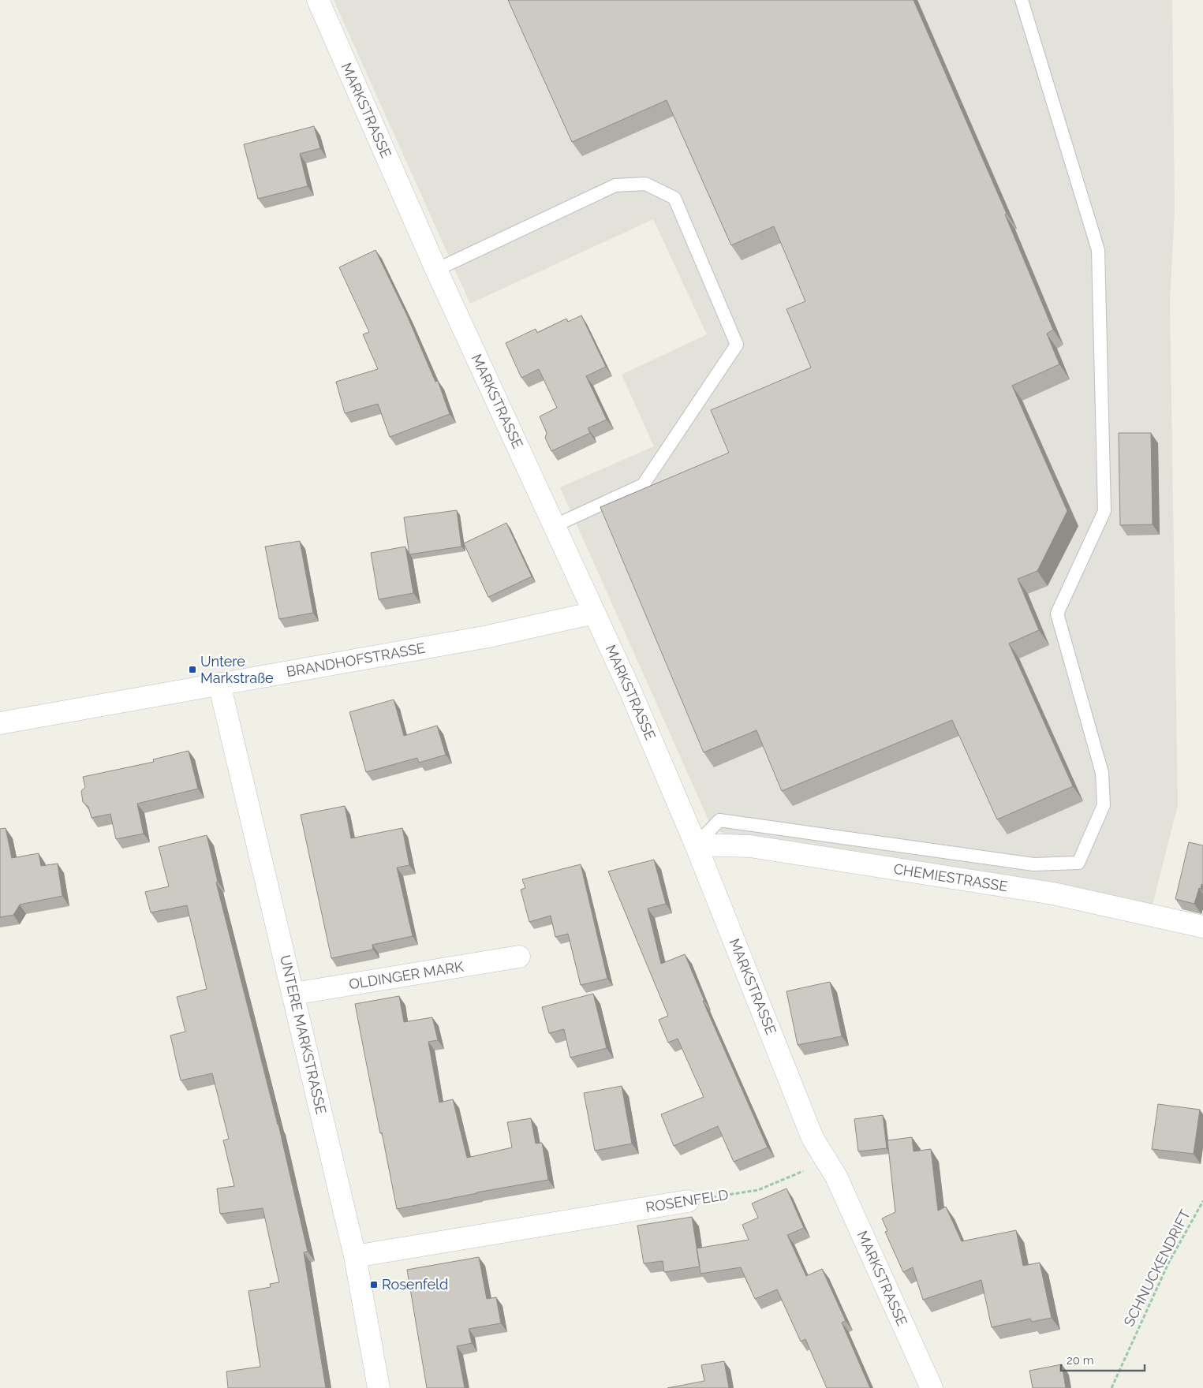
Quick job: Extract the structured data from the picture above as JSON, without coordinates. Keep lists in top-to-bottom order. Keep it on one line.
{"streets":{"street":["MARKSTRASSE","BRANDHOFSTRASSE","CHEMIESTRASSE","OLDINGER MARK","UNTERE MARKSTRASSE","ROSENFELD"],"path":["SCHNUCKENDRIFT"]},"crossings":[["MARKSTRASSE","BRANDHOFSTRASSE"],["MARKSTRASSE","CHEMIESTRASSE"],["MARKSTRASSE","ROSENFELD"],["BRANDHOFSTRASSE","UNTERE MARKSTRASSE"],["OLDINGER MARK","UNTERE MARKSTRASSE"],["UNTERE MARKSTRASSE","ROSENFELD"]],"places":{"transit":["Untere Markstraße","Rosenfeld"]},"scale_bar":"20 m"}
